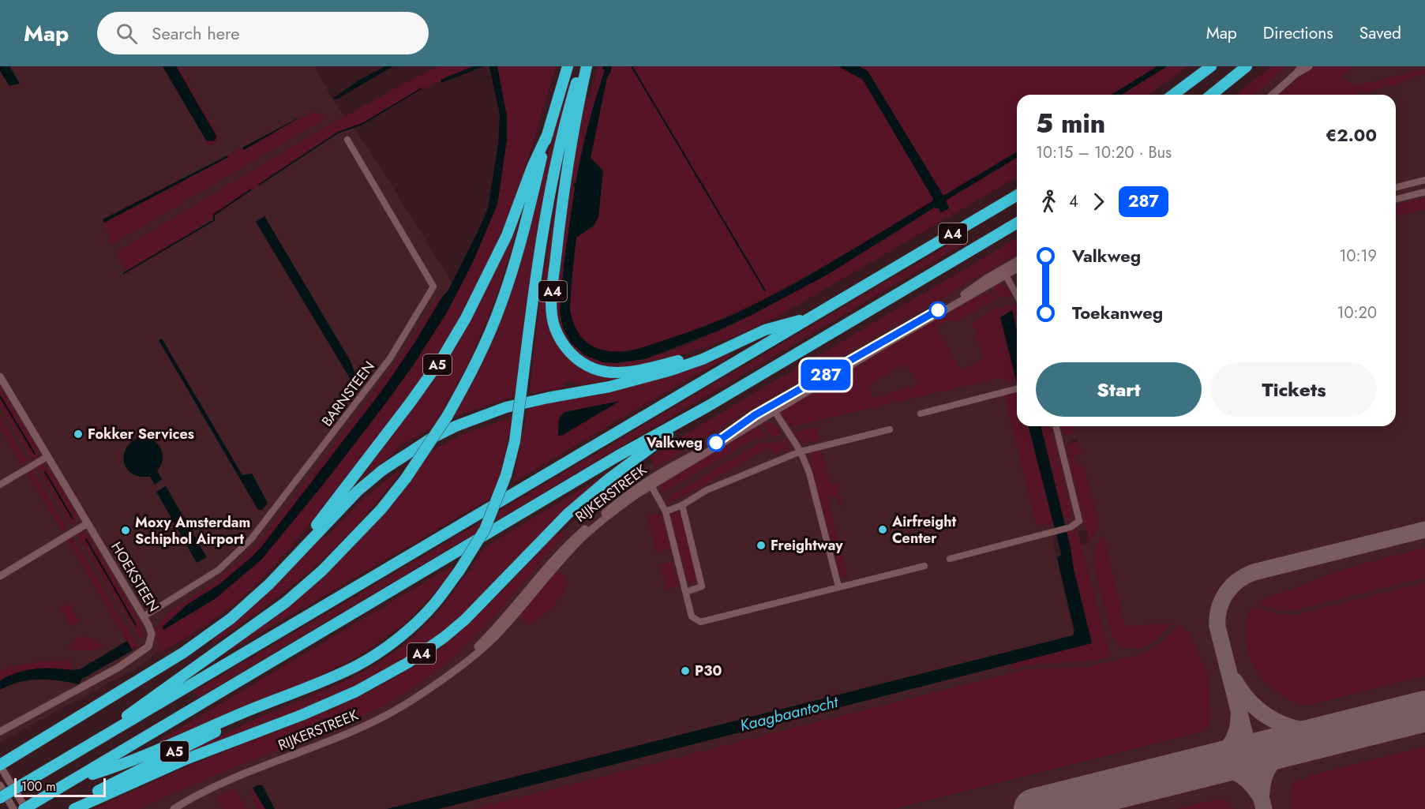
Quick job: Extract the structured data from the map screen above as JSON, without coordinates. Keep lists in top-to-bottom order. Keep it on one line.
{"streets":{"highway":["A4","A5"],"street":["BARNSTEEN","RIJKERSTREEK","HOEKSTEEN"]},"crossings":[["A4","A5"],["BARNSTEEN","HOEKSTEEN"]],"water":["Kaagbaantocht"],"places":["Fokker Services","Valkweg","Airfreight Center","Moxy Amsterdam Schiphol Airport","Freightway","P30"],"lines":["bus line 287"],"scale_bar":"100 m","page":{"header":"Map","search":"Search here","nav":["Map","Directions","Saved"],"on_map":"287","heading":["5 min","10:15 – 10:20 · Bus","€2.00"],"legs":["4","287"],"list":[{"name":"Valkweg","value":"10:19"},{"name":"Toekanweg","value":"10:20"}],"buttons":["Start","Tickets"],"scale":"100 m"}}
